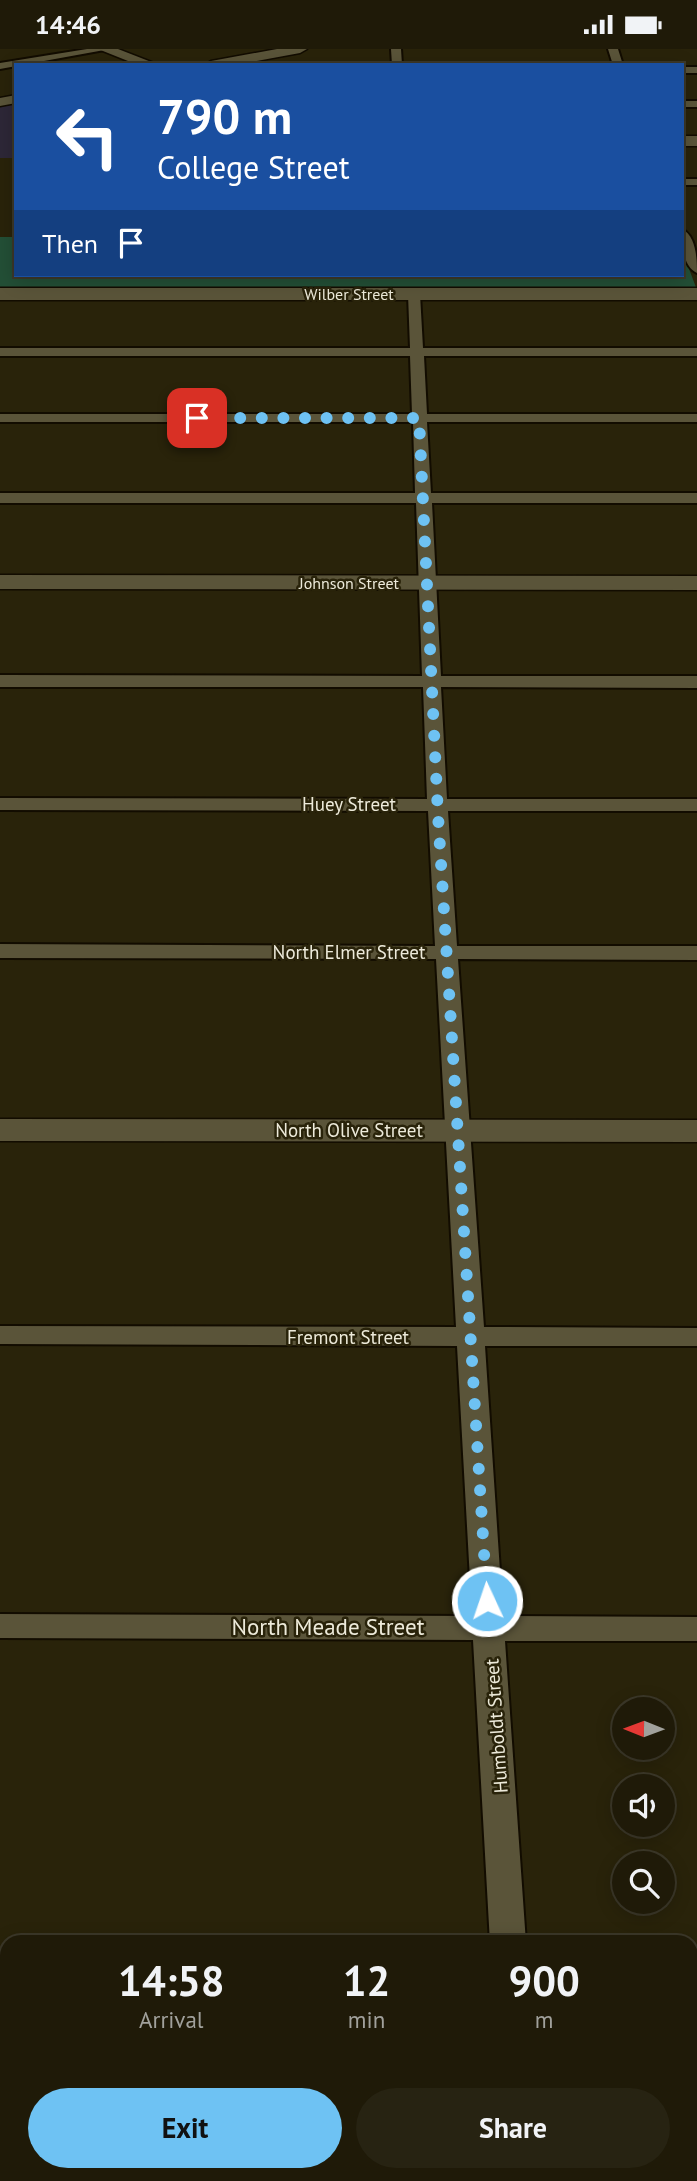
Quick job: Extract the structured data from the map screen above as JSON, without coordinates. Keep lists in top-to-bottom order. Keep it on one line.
{"streets":{"street":["Wilber Street","Johnson Street","Huey Street","North Elmer Street","North Olive Street","Fremont Street","North Meade Street","Humboldt Street"]},"crossings":[["Wilber Street","Humboldt Street"],["Johnson Street","Humboldt Street"],["Huey Street","Humboldt Street"],["North Elmer Street","Humboldt Street"],["North Olive Street","Humboldt Street"],["Fremont Street","Humboldt Street"],["North Meade Street","Humboldt Street"]],"north":"left","page":{"status":"14:46","turn":["790 m","College Street"],"then":"Then","eta":["14:58","Arrival","12","min","900","m"],"buttons":["Exit","Share"]}}
